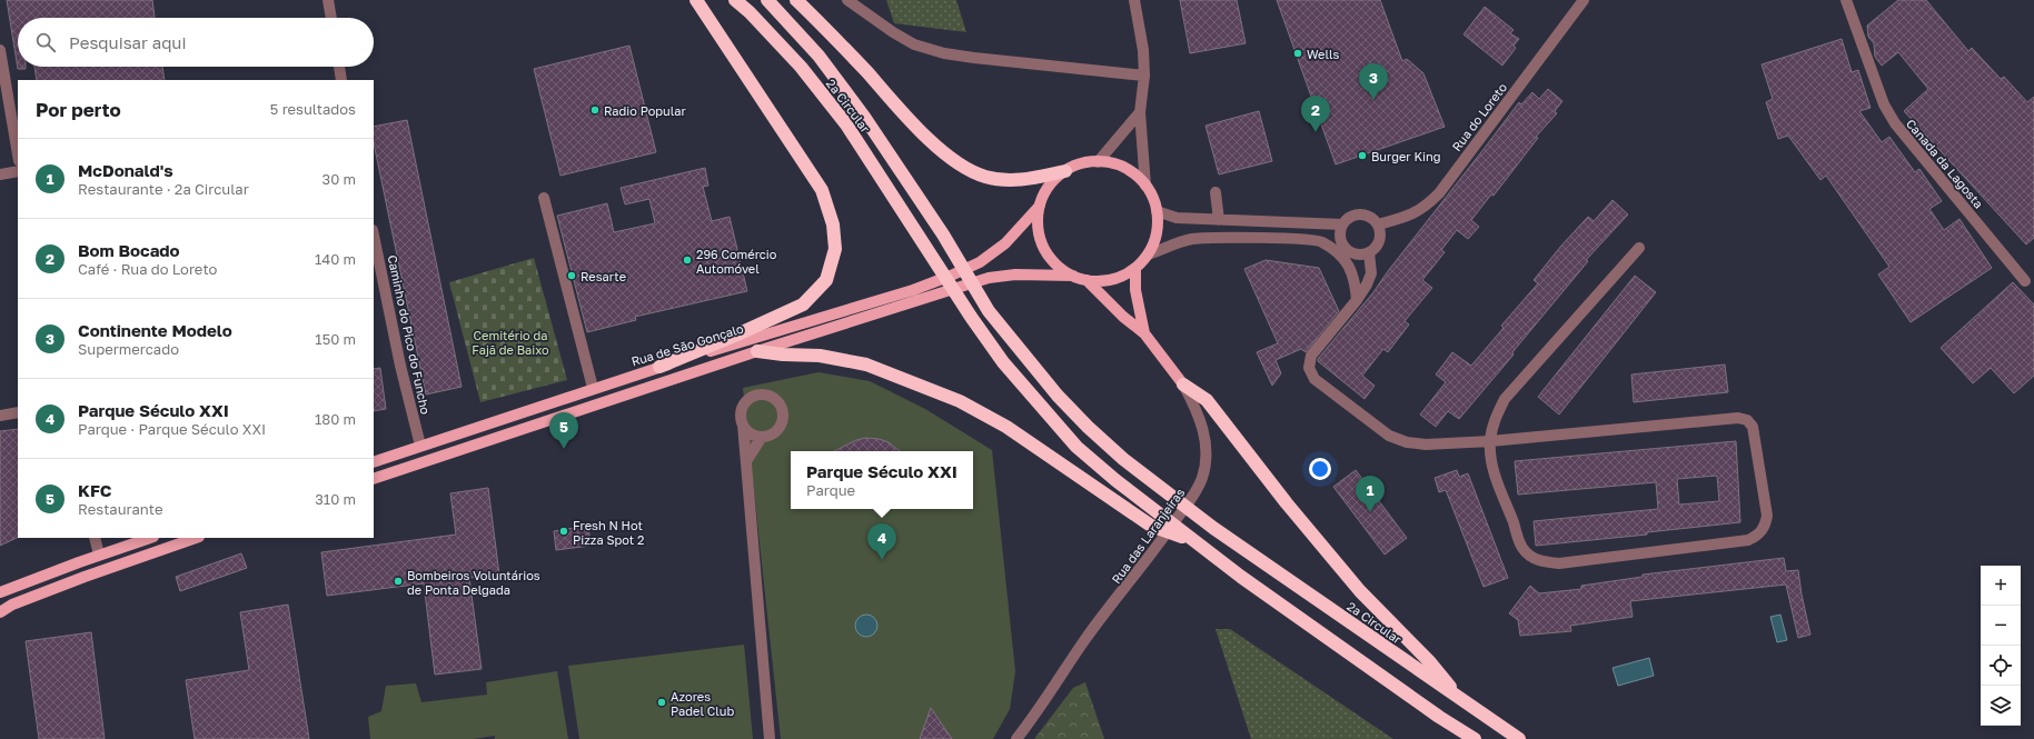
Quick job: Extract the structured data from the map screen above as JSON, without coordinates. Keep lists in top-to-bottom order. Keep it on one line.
{"streets":{"highway":["2ª Circular"],"main road":["Rua de São Gonçalo","Rua das Laranjeiras"],"street":["Rua do Loreto","Canada da Lagosta","Caminho do Pico do Funcho"]},"crossings":[["Caminho do Pico do Funcho","Rua de São Gonçalo"],["Rua de São Gonçalo","Rua das Laranjeiras"]],"parks":["Cemitério da Fajã de Baixo"],"places":["Wells","Radio Popular","Burger King","296 Comércio Automóvel","Resarte","Fresh N Hot Pizza Spot 2","Bombeiros Voluntários de Ponta Delgada","Azores Padel Club"],"page":{"search":"Pesquisar aqui","pins":["3","2","5","1","4"],"heading":["Por perto","5 resultados"],"list":[{"mark":"1","name":"McDonald's","note":"Restaurante · 2ª Circular","value":"30 m"},{"mark":"2","name":"Bom Bocado","note":"Café · Rua do Loreto","value":"140 m"},{"mark":"3","name":"Continente Modelo","note":"Supermercado","value":"150 m"},{"mark":"4","name":"Parque Século XXI","note":"Parque · Parque Século XXI","value":"180 m"},{"mark":"5","name":"KFC","note":"Restaurante","value":"310 m"}],"popup":["Parque Século XXI","Parque"],"map_buttons":["+","−"]}}
